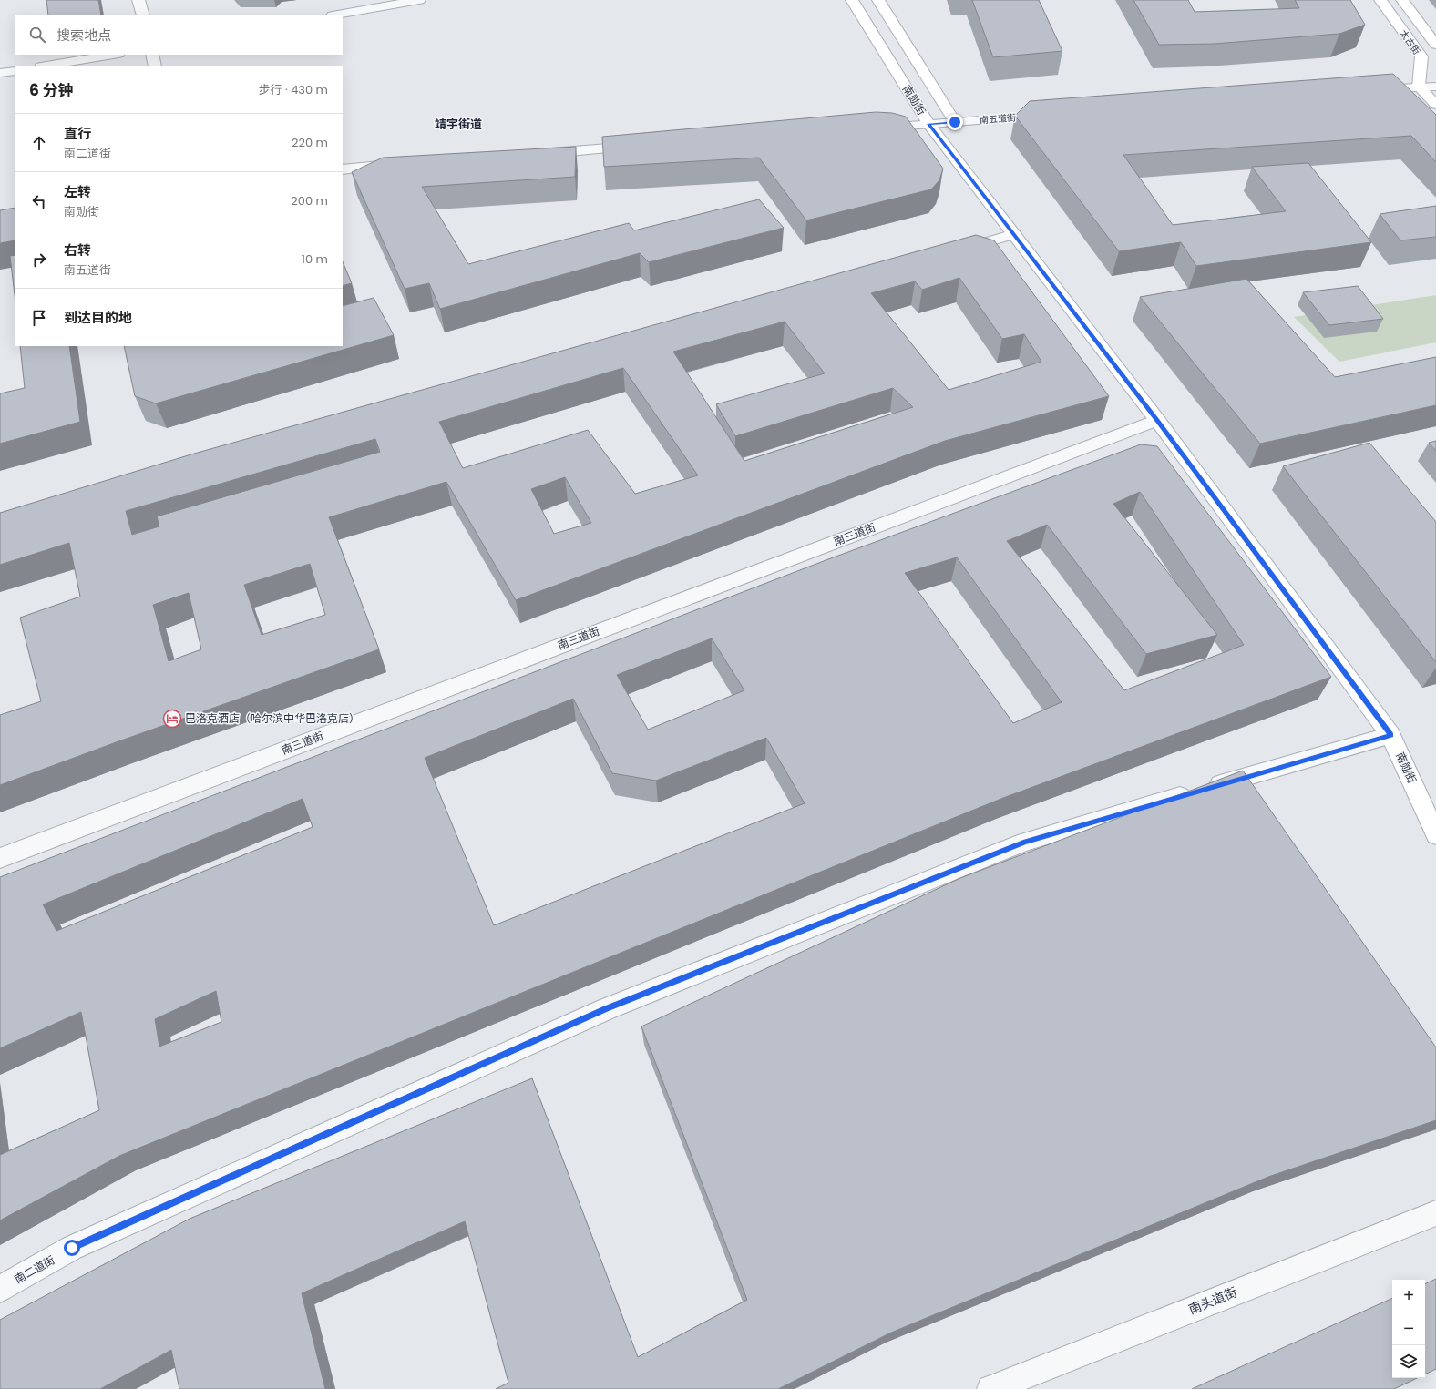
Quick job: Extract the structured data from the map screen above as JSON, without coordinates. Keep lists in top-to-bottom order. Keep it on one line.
{"streets":{"main road":["太古街","南勋街"],"street":["南五道街","南三道街","南二道街","南头道街"]},"crossings":[["南勋街","南五道街"],["南勋街","南三道街"],["南勋街","南二道街"]],"districts":["靖宇街道"],"places":{"hotel":["巴洛克酒店（哈尔滨中华巴洛克店）"]},"page":{"search":"搜索地点","heading":["6 分钟","步行 · 430 m"],"list":[["直行","南二道街","220 m"],["左转","南勋街","200 m"],["右转","南五道街","10 m"],"到达目的地"],"map_buttons":["+","−"]}}
